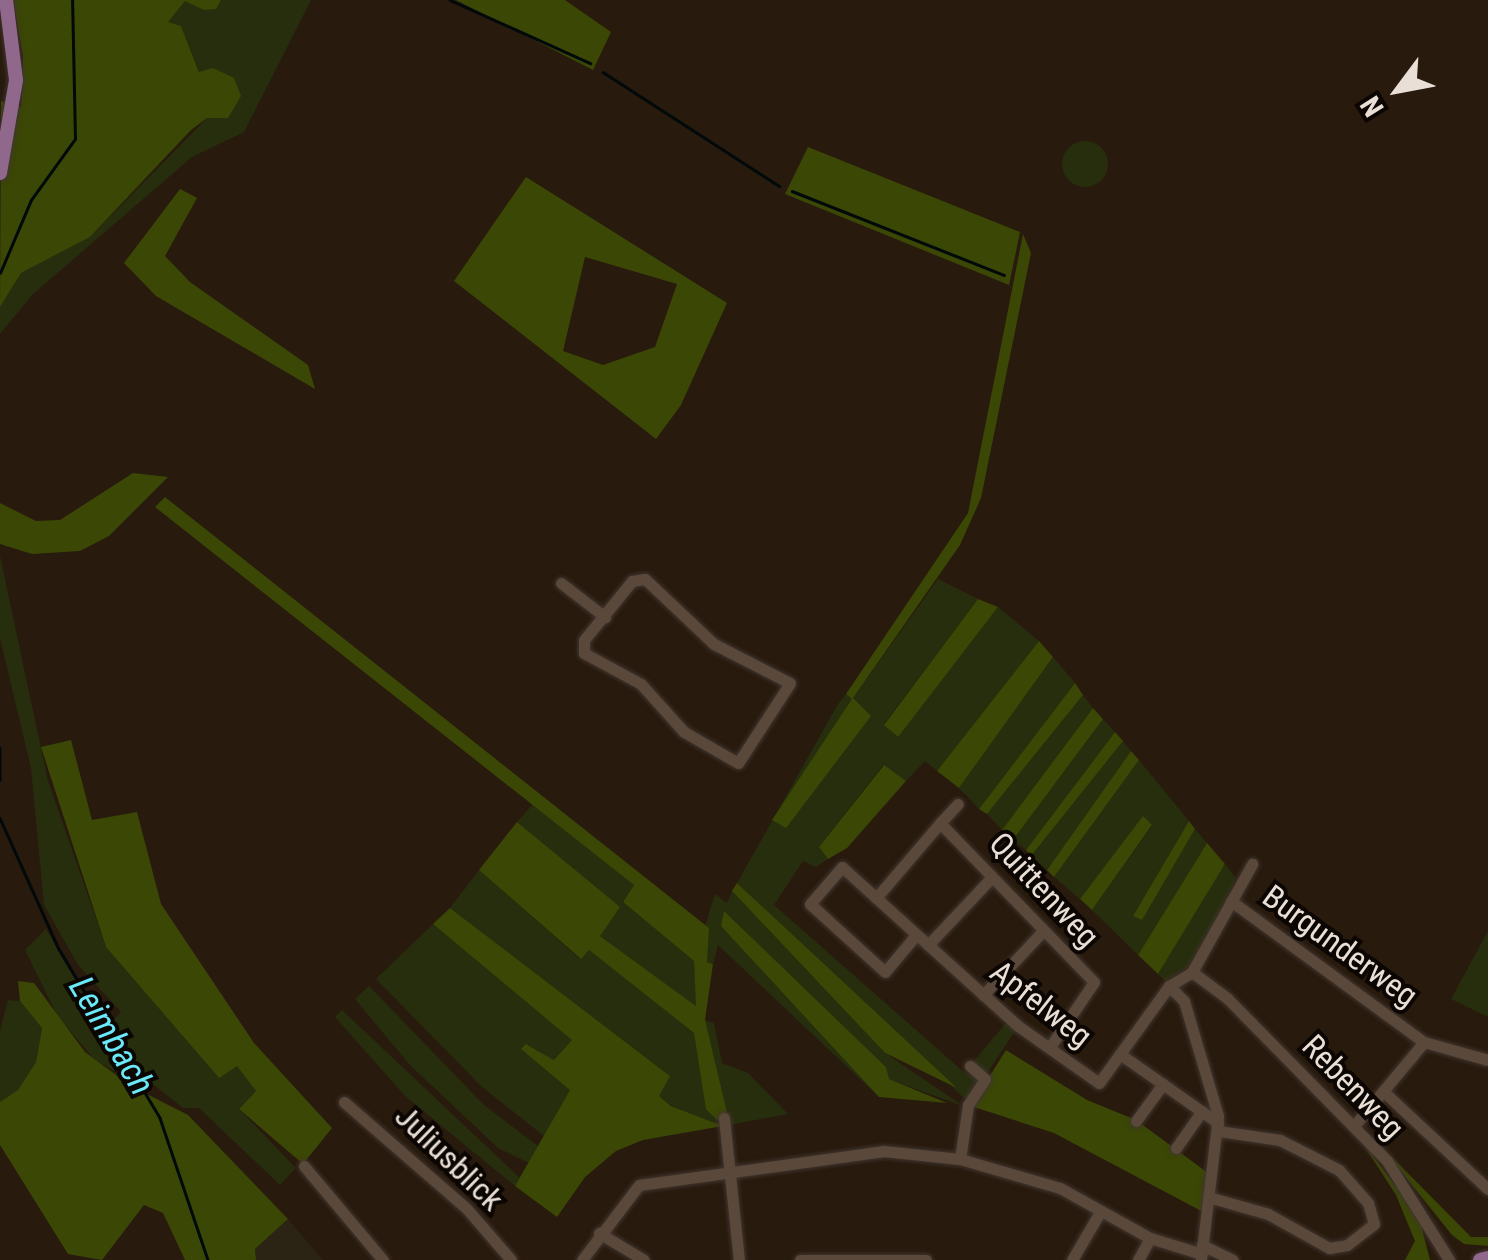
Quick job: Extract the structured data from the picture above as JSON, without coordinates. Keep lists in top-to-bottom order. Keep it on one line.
{"streets":{"street":["Quittenweg","Burgunderweg","Apfelweg","Rebenweg","Juliusblick"]},"crossings":[["Quittenweg","Apfelweg"],["Burgunderweg","Rebenweg"],["Apfelweg","Rebenweg"]],"water":["Leimbach"],"north":"bottom left"}
